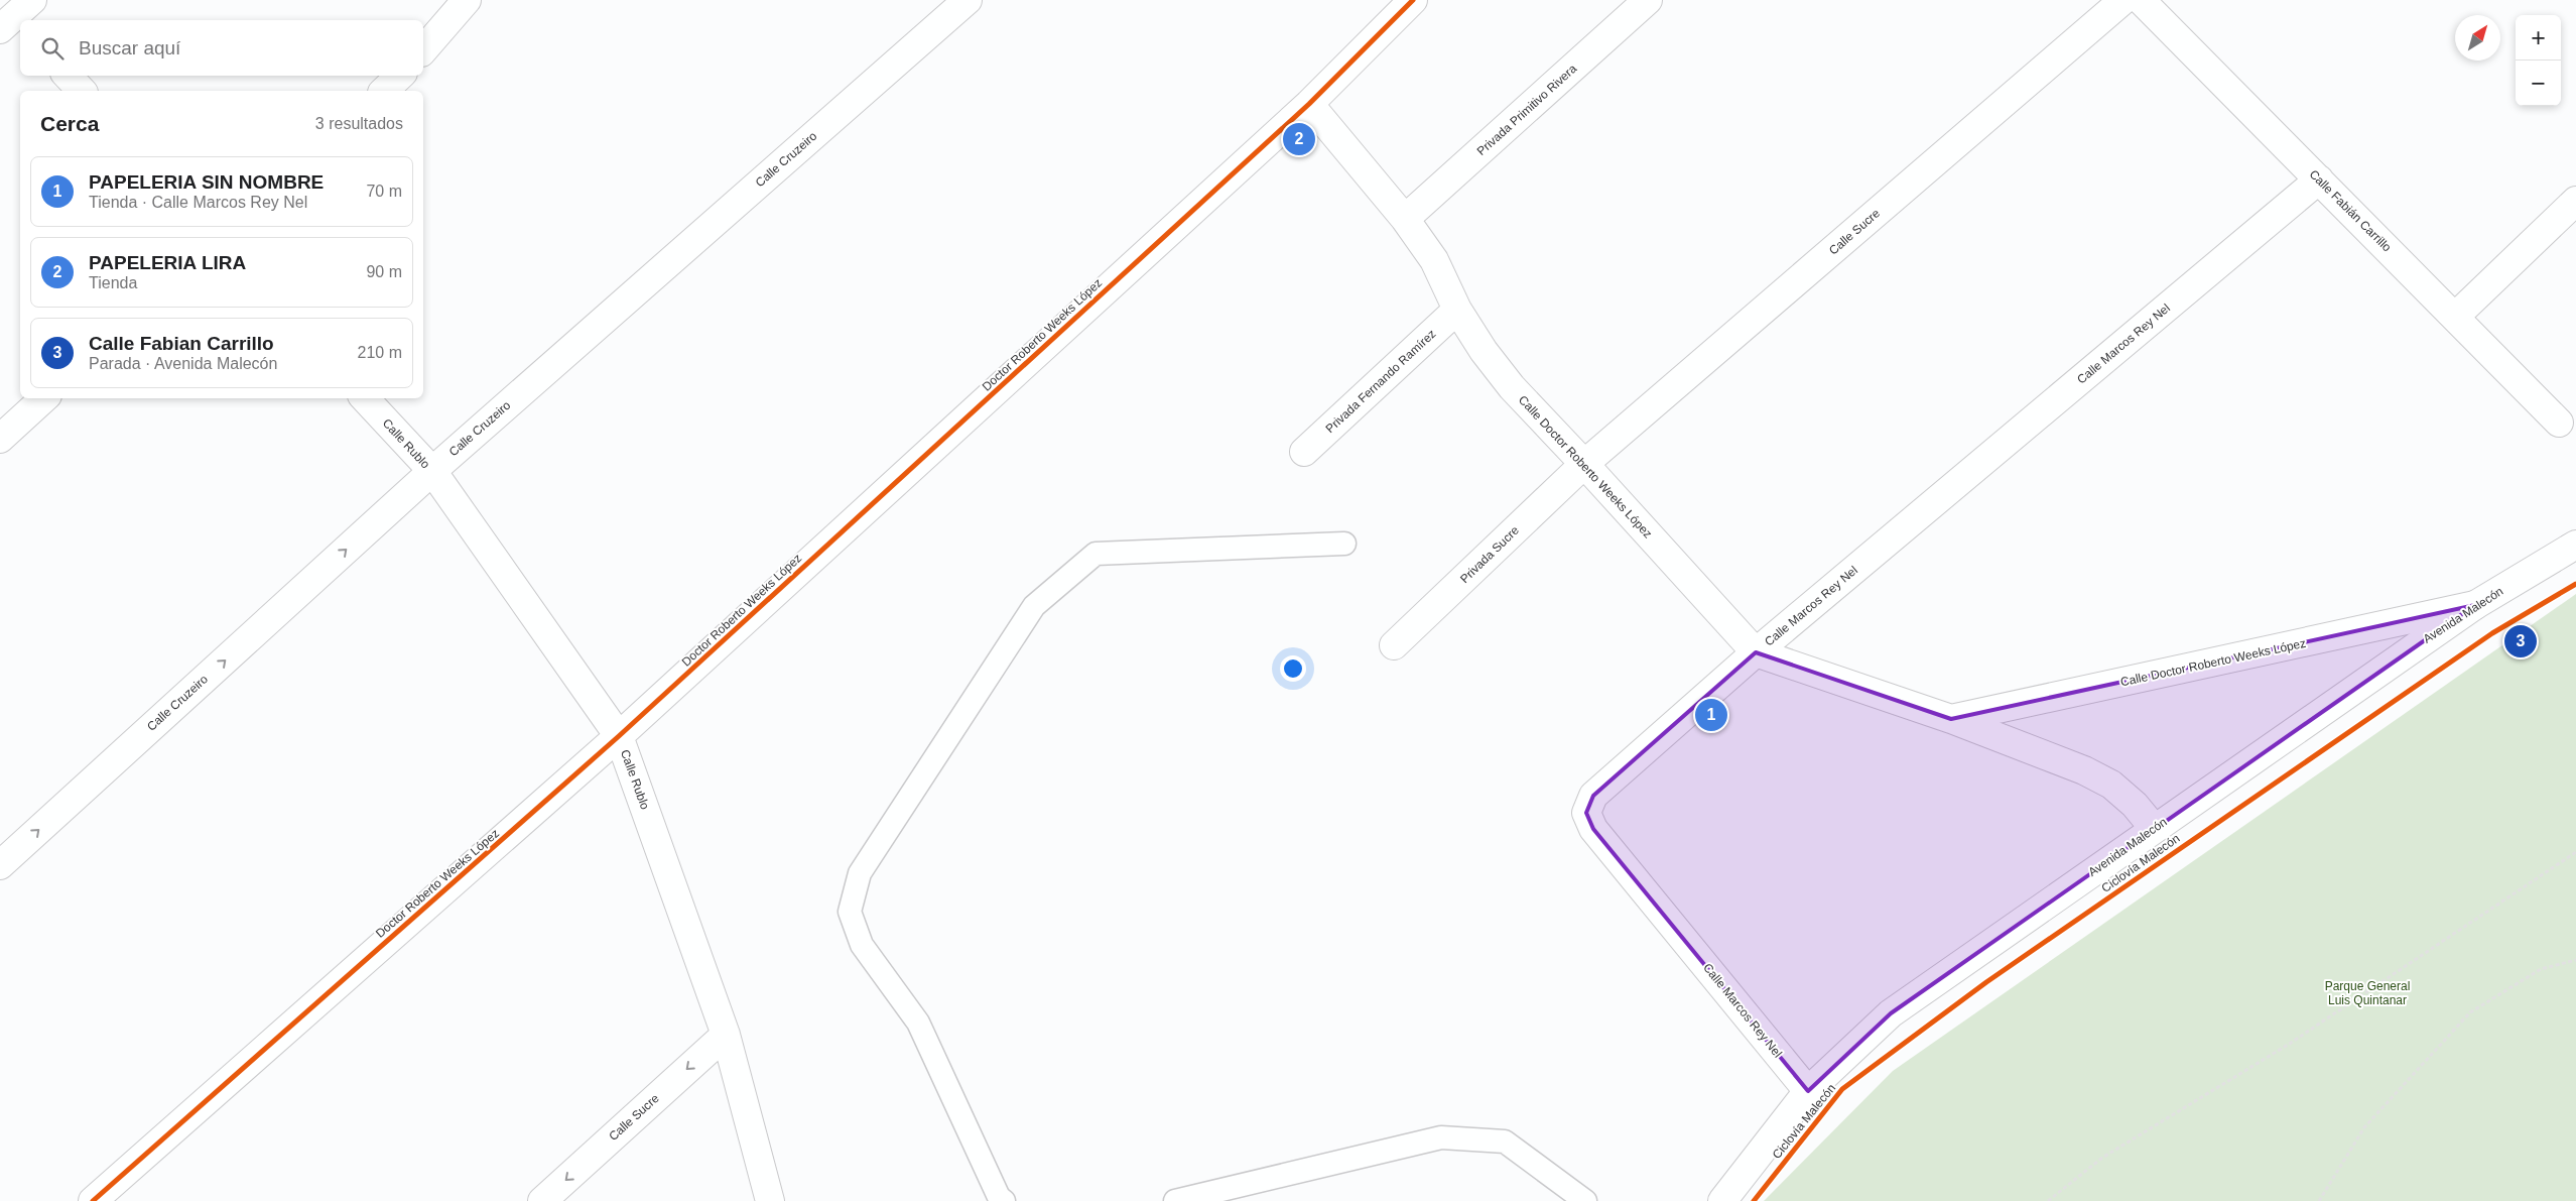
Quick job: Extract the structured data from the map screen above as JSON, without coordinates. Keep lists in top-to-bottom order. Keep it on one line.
{"streets":{"street":["Privada Primitivo Rivera","Calle Cruzeiro","Calle Fabián Carrillo","Calle Sucre","Doctor Roberto Weeks López","Calle Marcos Rey Nel","Privada Fernando Ramírez","Calle Rublo","Calle Doctor Roberto Weeks López","Privada Sucre","Avenida Malecón"],"cycle path":["Ciclovía Malecón"]},"crossings":[["Privada Primitivo Rivera","Calle Doctor Roberto Weeks López"],["Calle Cruzeiro","Calle Rublo"],["Calle Fabián Carrillo","Calle Marcos Rey Nel"],["Calle Sucre","Calle Rublo"],["Calle Sucre","Calle Doctor Roberto Weeks López"],["Calle Sucre","Privada Sucre"],["Doctor Roberto Weeks López","Calle Rublo"],["Doctor Roberto Weeks López","Calle Doctor Roberto Weeks López"],["Calle Marcos Rey Nel","Calle Doctor Roberto Weeks López"],["Calle Marcos Rey Nel","Avenida Malecón"],["Privada Fernando Ramírez","Calle Doctor Roberto Weeks López"],["Calle Doctor Roberto Weeks López","Privada Sucre"],["Calle Doctor Roberto Weeks López","Avenida Malecón"]],"one_way":["Calle Cruzeiro"],"parks":["Parque General Luis Quintanar"],"north":"top right","page":{"map_buttons":["+","−"],"search":"Buscar aquí","heading":["Cerca","3 resultados"],"pins":["2","3","1"],"list":[{"mark":"1","name":"PAPELERIA SIN NOMBRE","note":"Tienda · Calle Marcos Rey Nel","value":"70 m"},{"mark":"2","name":"PAPELERIA LIRA","note":"Tienda","value":"90 m"},{"mark":"3","name":"Calle Fabian Carrillo","note":"Parada · Avenida Malecón","value":"210 m"}]}}
